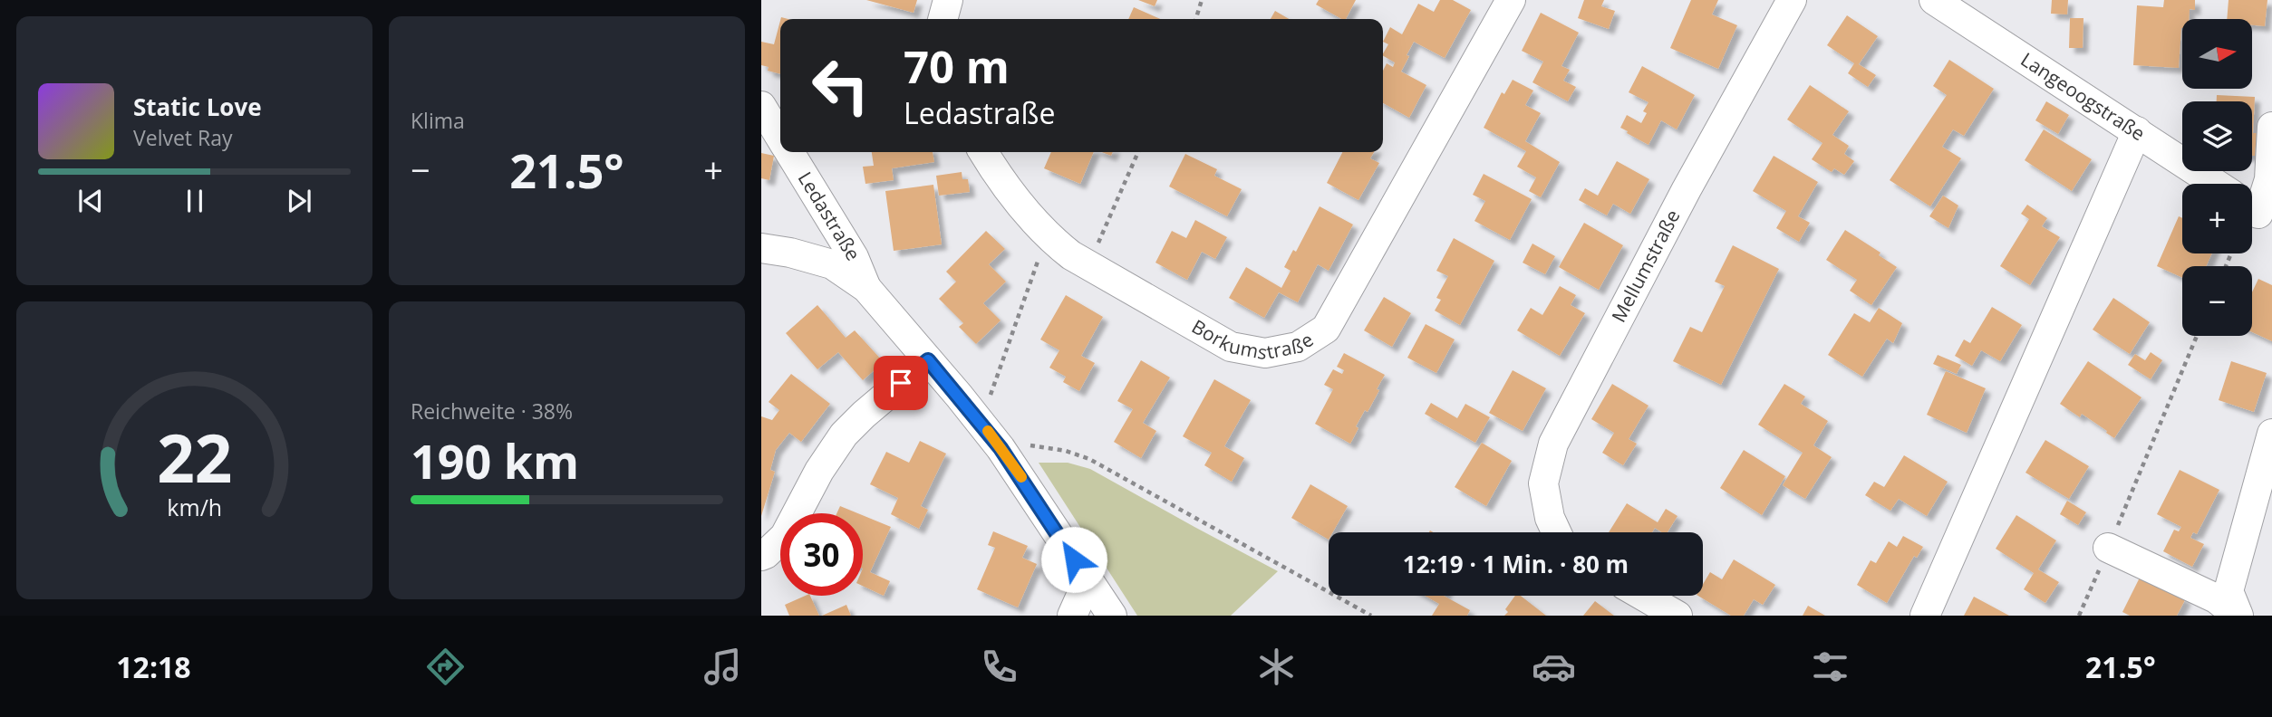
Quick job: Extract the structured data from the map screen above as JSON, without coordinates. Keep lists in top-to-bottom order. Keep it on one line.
{"streets":{"street":["Langeoogstraße","Ledastraße","Mellumstraße","Borkumstraße"]},"north":"right","page":{"tile":["Klima",["Reichweite · 38%","190 km"]],"map_buttons":["+","−"],"turn":["70 m","Ledastraße"],"song":["Static Love","Velvet Ray"],"heat":["−","21.5°","+"],"limit":"30","trip":"12:19 · 1 Min. · 80 m","tabs":["12:18","21.5°"],"gauge":["22","km/h"]}}
